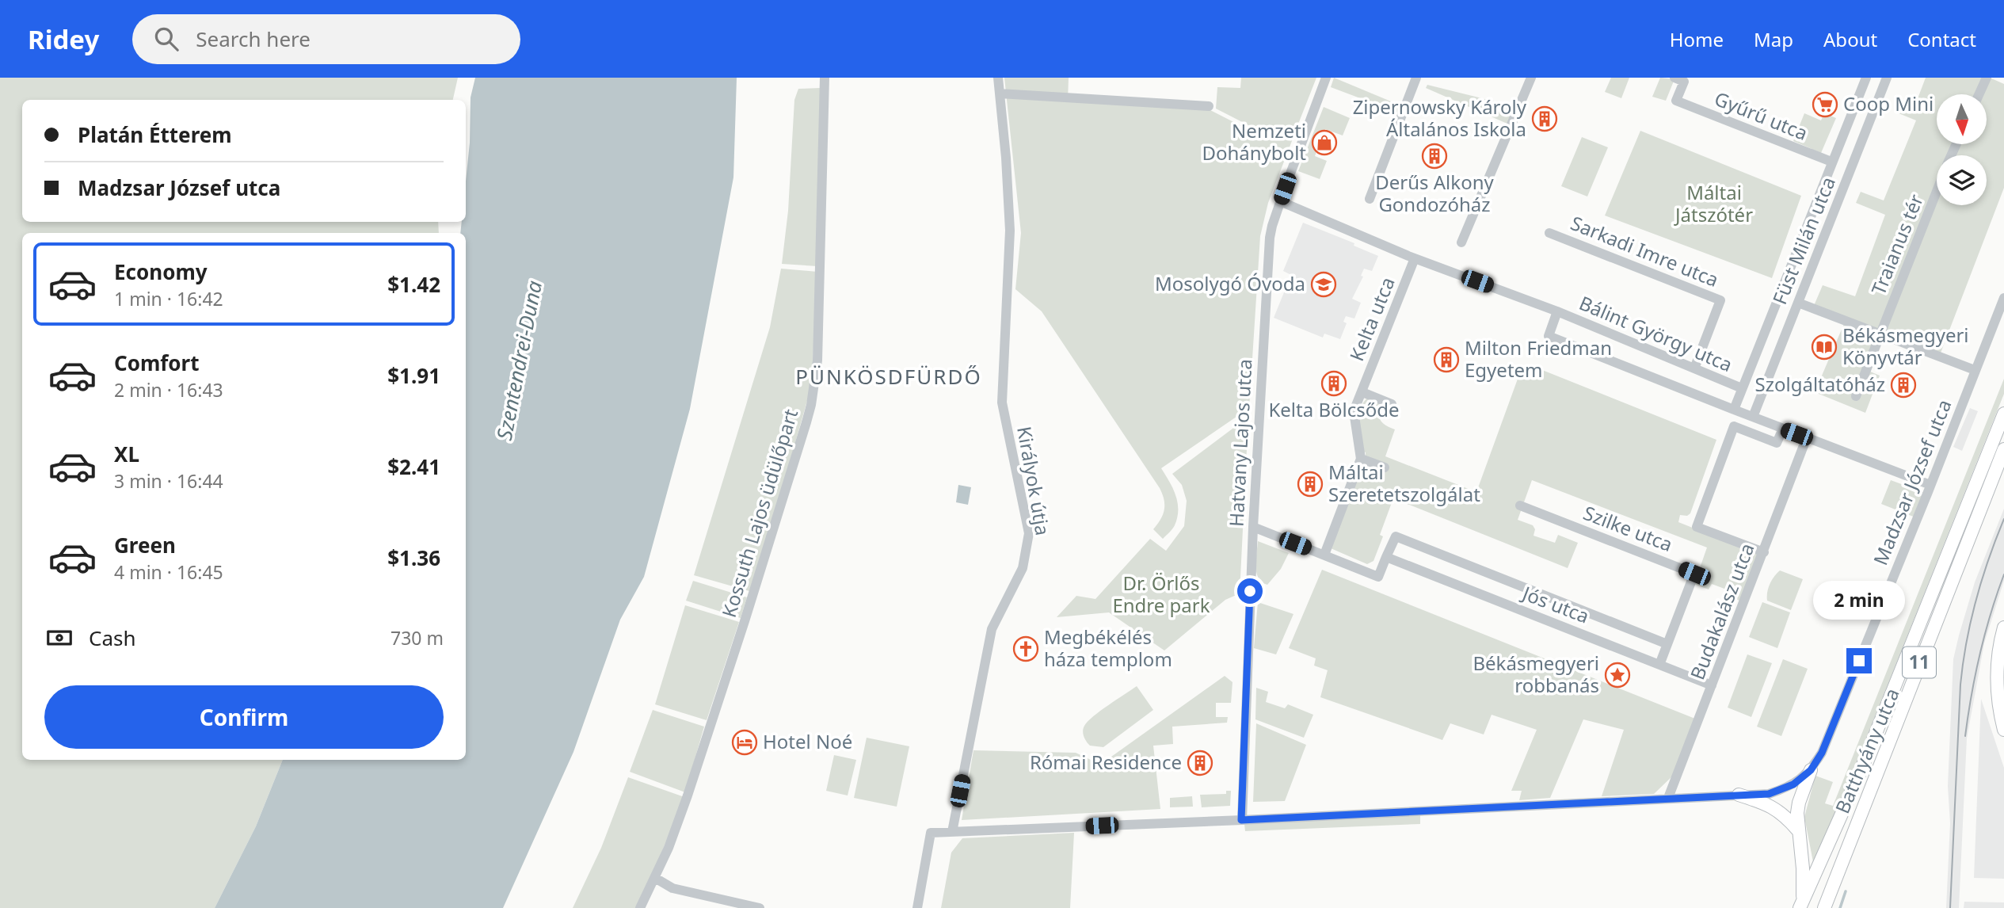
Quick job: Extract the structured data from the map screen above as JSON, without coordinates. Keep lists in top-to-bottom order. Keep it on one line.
{"streets":{"main road":["11","Batthyány utca"],"street":["Gyűrű utca","Füst Milán utca","Traianus tér","Sarkadi Imre utca","Kelta utca","Bálint György utca","Hatvany Lajos utca","Királyok útja","Madzsar József utca","Kossuth Lajos üdülőpart","Szilke utca","Jós utca","Budakalász utca"]},"crossings":[["Gyűrű utca","Füst Milán utca"],["Füst Milán utca","Bálint György utca"],["Sarkadi Imre utca","Bálint György utca"],["Kelta utca","Bálint György utca"],["Kelta utca","Jós utca"],["Bálint György utca","Hatvany Lajos utca"],["Bálint György utca","Madzsar József utca"],["Bálint György utca","Budakalász utca"],["Hatvany Lajos utca","Jós utca"],["Szilke utca","Jós utca"],["Jós utca","Budakalász utca"]],"districts":["PÜNKÖSDFÜRDŐ"],"water":["Szentendrei-Duna"],"parks":["Máltai Játszótér","Dr. Örlős Endre park"],"places":{"supermarket":["Coop Mini"],"building":["Zipernowsky Károly Általános Iskola","Derűs Alkony Gondozóház","Milton Friedman Egyetem","Kelta Bölcsőde","Szolgáltatóház","Máltai Szeretetszolgálat","Római Residence"],"shop":["Nemzeti Dohánybolt"],"school or university":["Mosolygó Óvoda"],"library":["Békásmegyeri Könyvtár"],"church":["Megbékélés háza templom"],"place":["Békásmegyeri robbanás"],"hotel":["Hotel Noé"]},"north":"bottom","page":{"header":"Ridey","search":"Search here","nav":["Home","Map","About","Contact"],"banner":["Platán Étterem","Madzsar József utca"],"list":[{"name":"Economy","note":"1 min · 16:42","value":"$1.42"},{"name":"Comfort","note":"2 min · 16:43","value":"$1.91"},{"name":"XL","note":"3 min · 16:44","value":"$2.41"},{"name":"Green","note":"4 min · 16:45","value":"$1.36"}],"bubble":"2 min","pay":["Cash","730 m"],"buttons":"Confirm"}}
